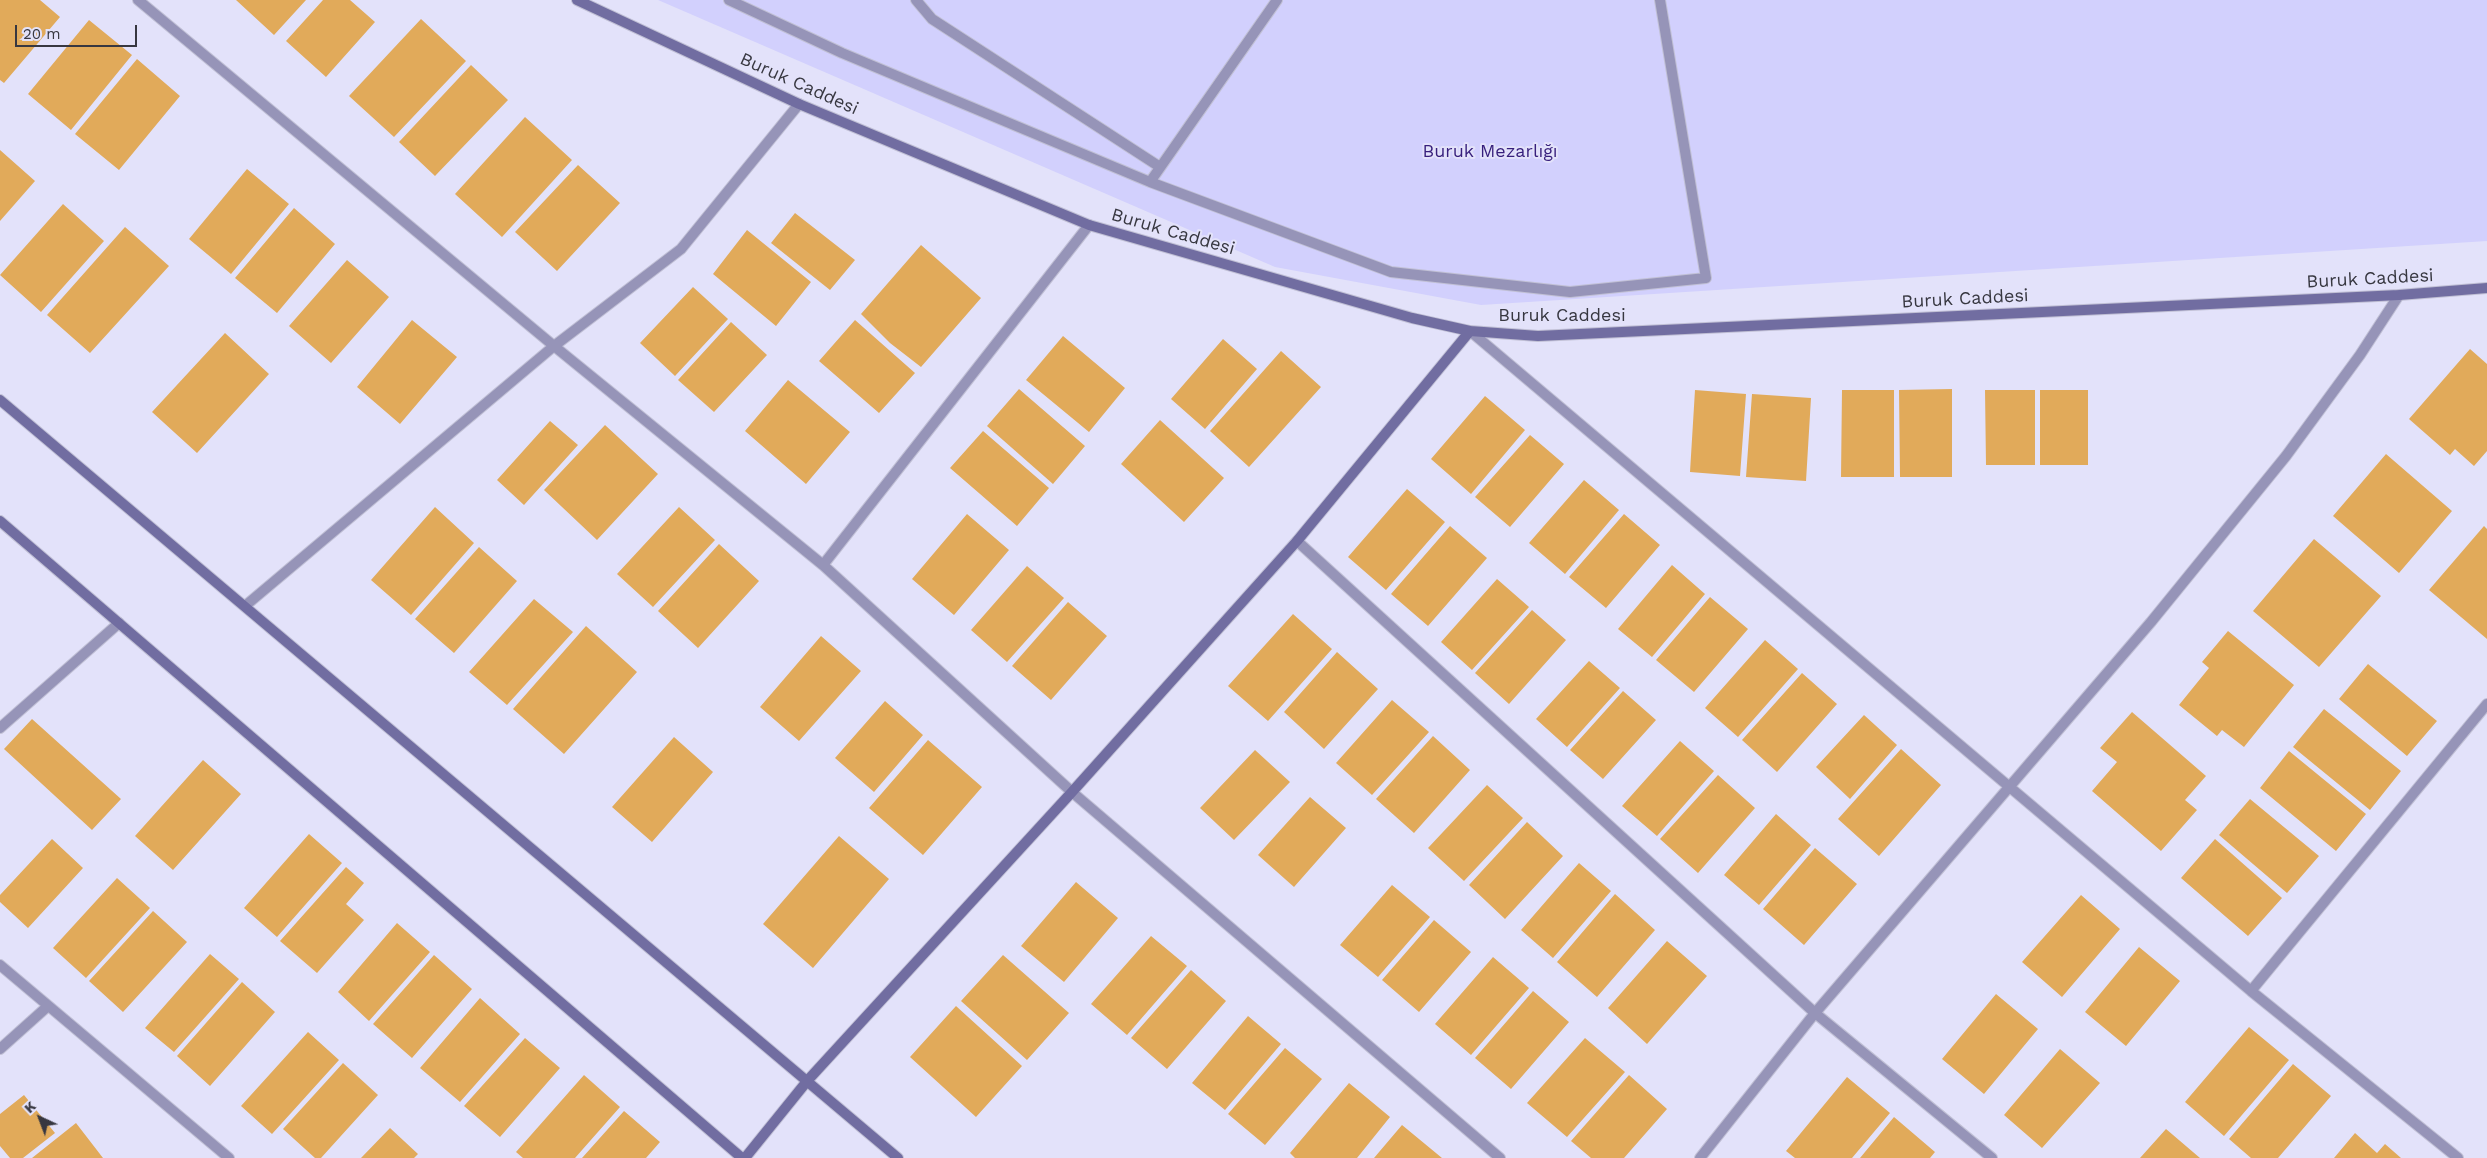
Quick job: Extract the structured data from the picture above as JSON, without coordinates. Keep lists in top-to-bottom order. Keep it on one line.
{"streets":{"main road":["Buruk Caddesi"]},"parks":["Buruk Mezarlığı"],"scale_bar":"20 m","north":"top left"}
